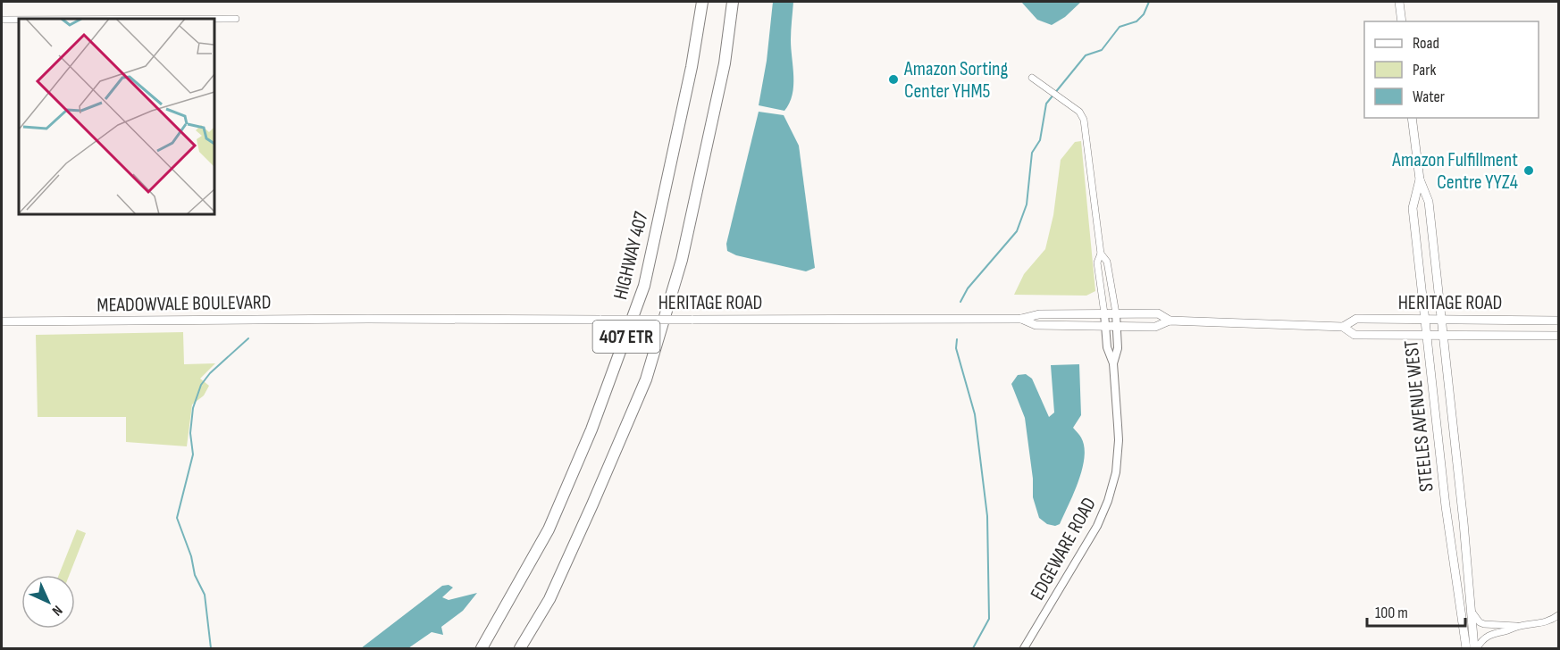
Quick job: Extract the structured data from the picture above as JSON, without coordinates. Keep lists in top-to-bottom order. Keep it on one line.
{"streets":{"highway":["HIGHWAY 407","407 ETR"],"main road":["HERITAGE ROAD","MEADOWVALE BOULEVARD","STEELES AVENUE WEST"],"street":["EDGEWARE ROAD"]},"crossings":[["HERITAGE ROAD","MEADOWVALE BOULEVARD"],["HERITAGE ROAD","STEELES AVENUE WEST"],["HERITAGE ROAD","EDGEWARE ROAD"]],"places":["Amazon Sorting Center YHM5","Amazon Fulfillment Centre YYZ4"],"legend":["Road","Park","Water"],"scale_bar":"100 m","north":"bottom right"}
